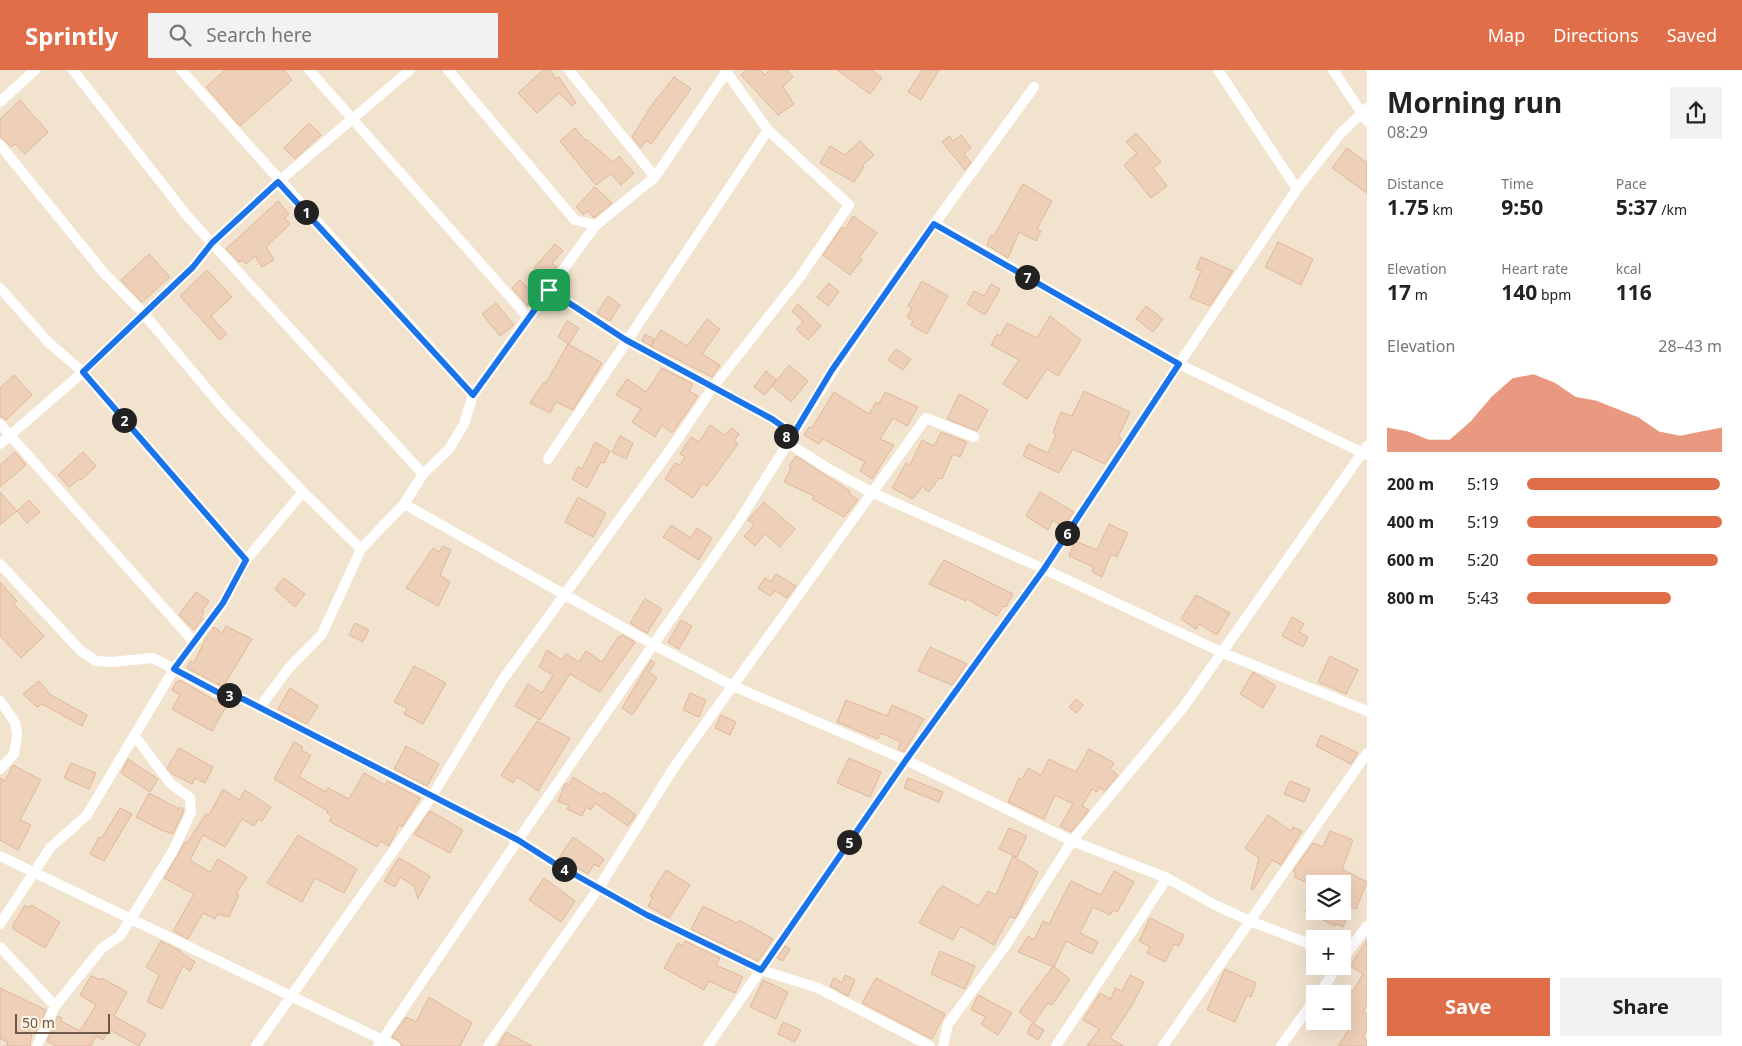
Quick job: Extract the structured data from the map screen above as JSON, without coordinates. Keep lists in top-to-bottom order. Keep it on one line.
{"scale_bar":"50 m","page":{"header":"Sprintly","search":"Search here","nav":["Map","Directions","Saved"],"heading":["Morning run","08:29"],"stats":[["Distance","1.75 km"],["Time","9:50"],["Pace","5:37 /km"],["Elevation","17 m"],["Heart rate","140 bpm"],["kcal","116"]],"pins":["1","7","2","8","6","3","5","4"],"chart":["Elevation","28–43 m"],"list":[{"name":"200 m","note":"5:19"},{"name":"400 m","note":"5:19"},{"name":"600 m","note":"5:20"},{"name":"800 m","note":"5:43"}],"map_buttons":["+","−"],"buttons":["Save","Share"],"scale":"50 m"}}
